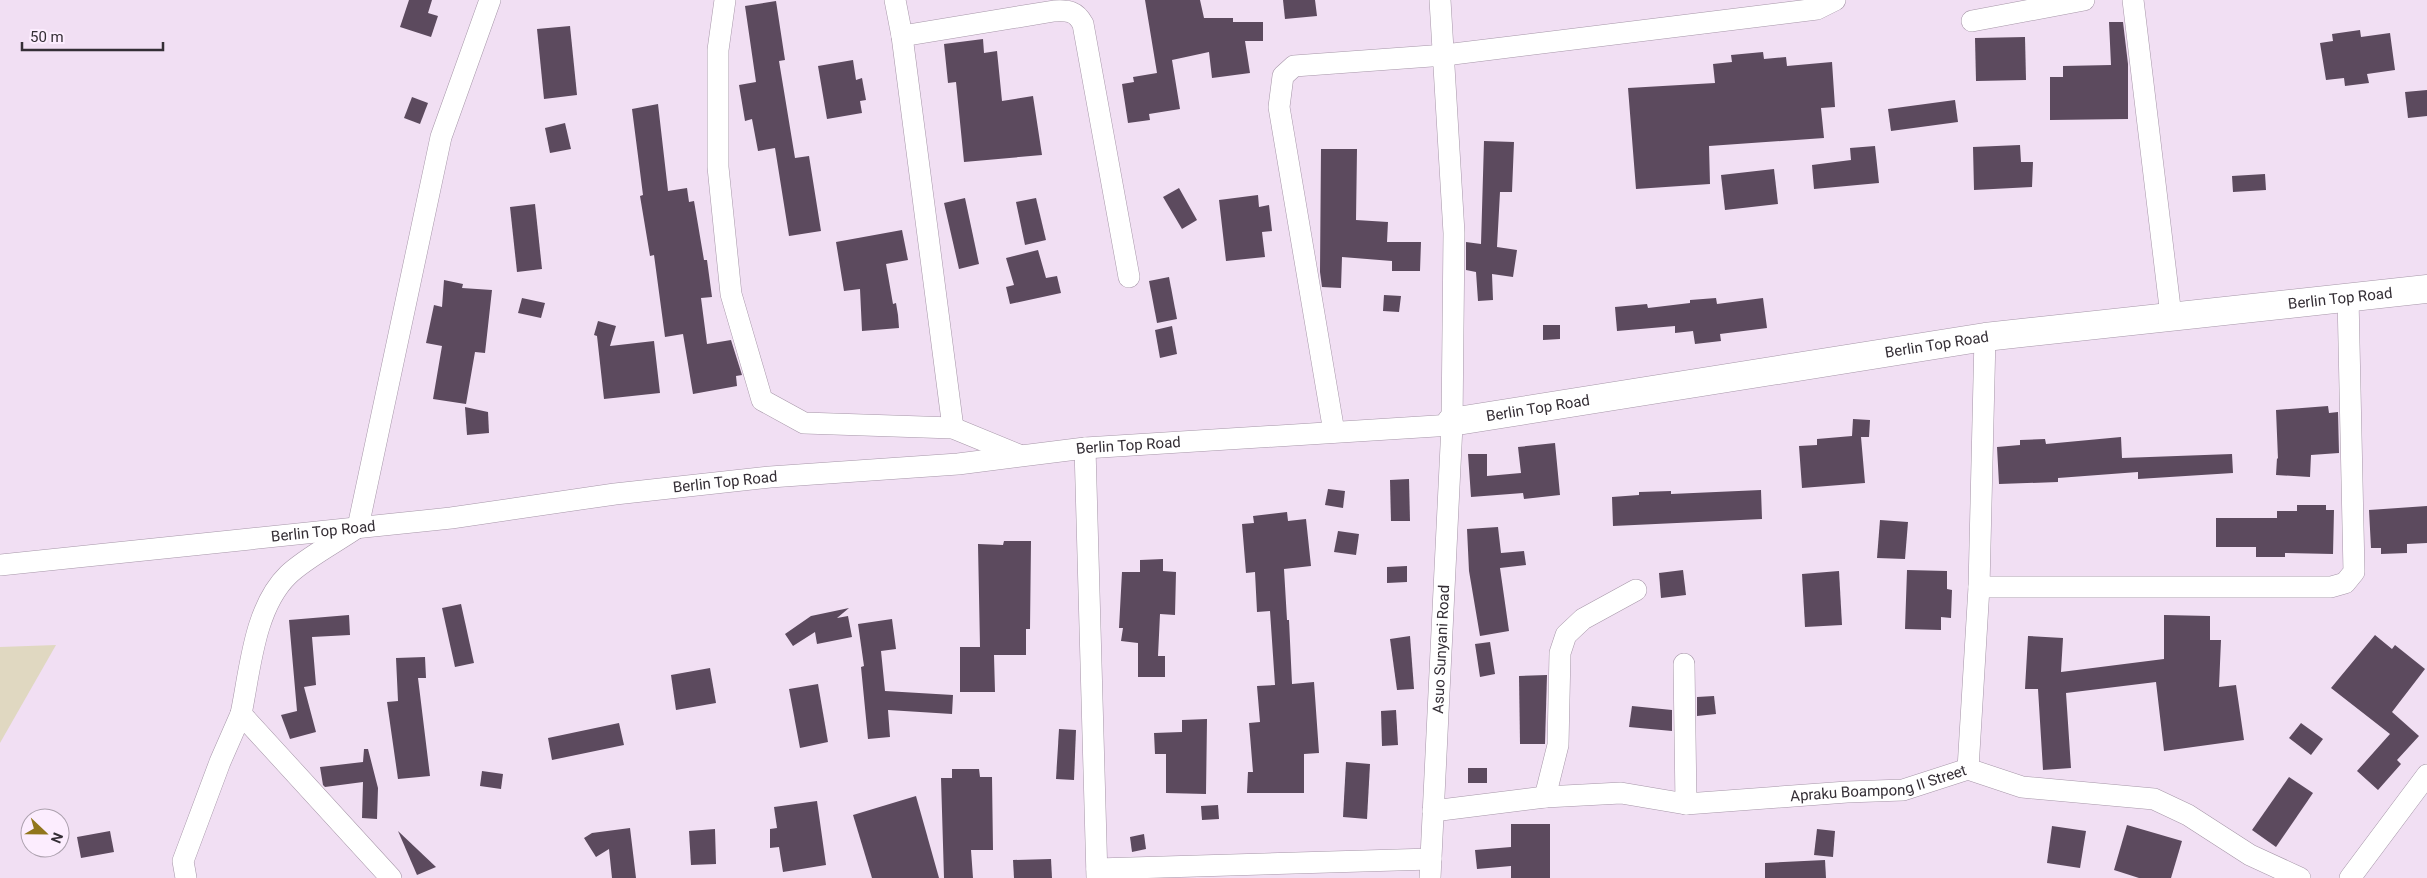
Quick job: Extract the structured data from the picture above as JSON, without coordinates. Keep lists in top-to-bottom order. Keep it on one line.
{"streets":{"street":["Berlin Top Road","Asuo Sunyani Road","Apraku Boampong II Street"]},"crossings":[["Berlin Top Road","Asuo Sunyani Road"],["Asuo Sunyani Road","Apraku Boampong II Street"]],"scale_bar":"50 m","north":"right"}
